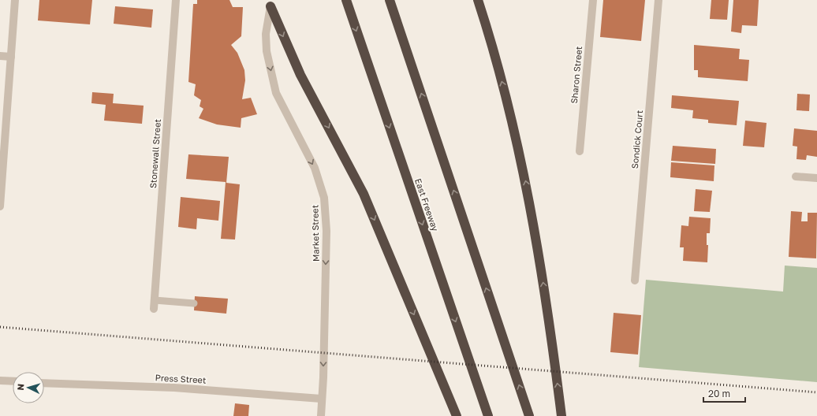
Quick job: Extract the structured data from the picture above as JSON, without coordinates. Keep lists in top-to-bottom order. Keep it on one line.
{"streets":{"highway":["East Freeway"],"street":["Sharon Street","Sondick Court","Stonewall Street","Market Street","Press Street"]},"crossings":[["Market Street","Press Street"]],"one_way":["Market Street"],"scale_bar":"20 m","north":"left"}
